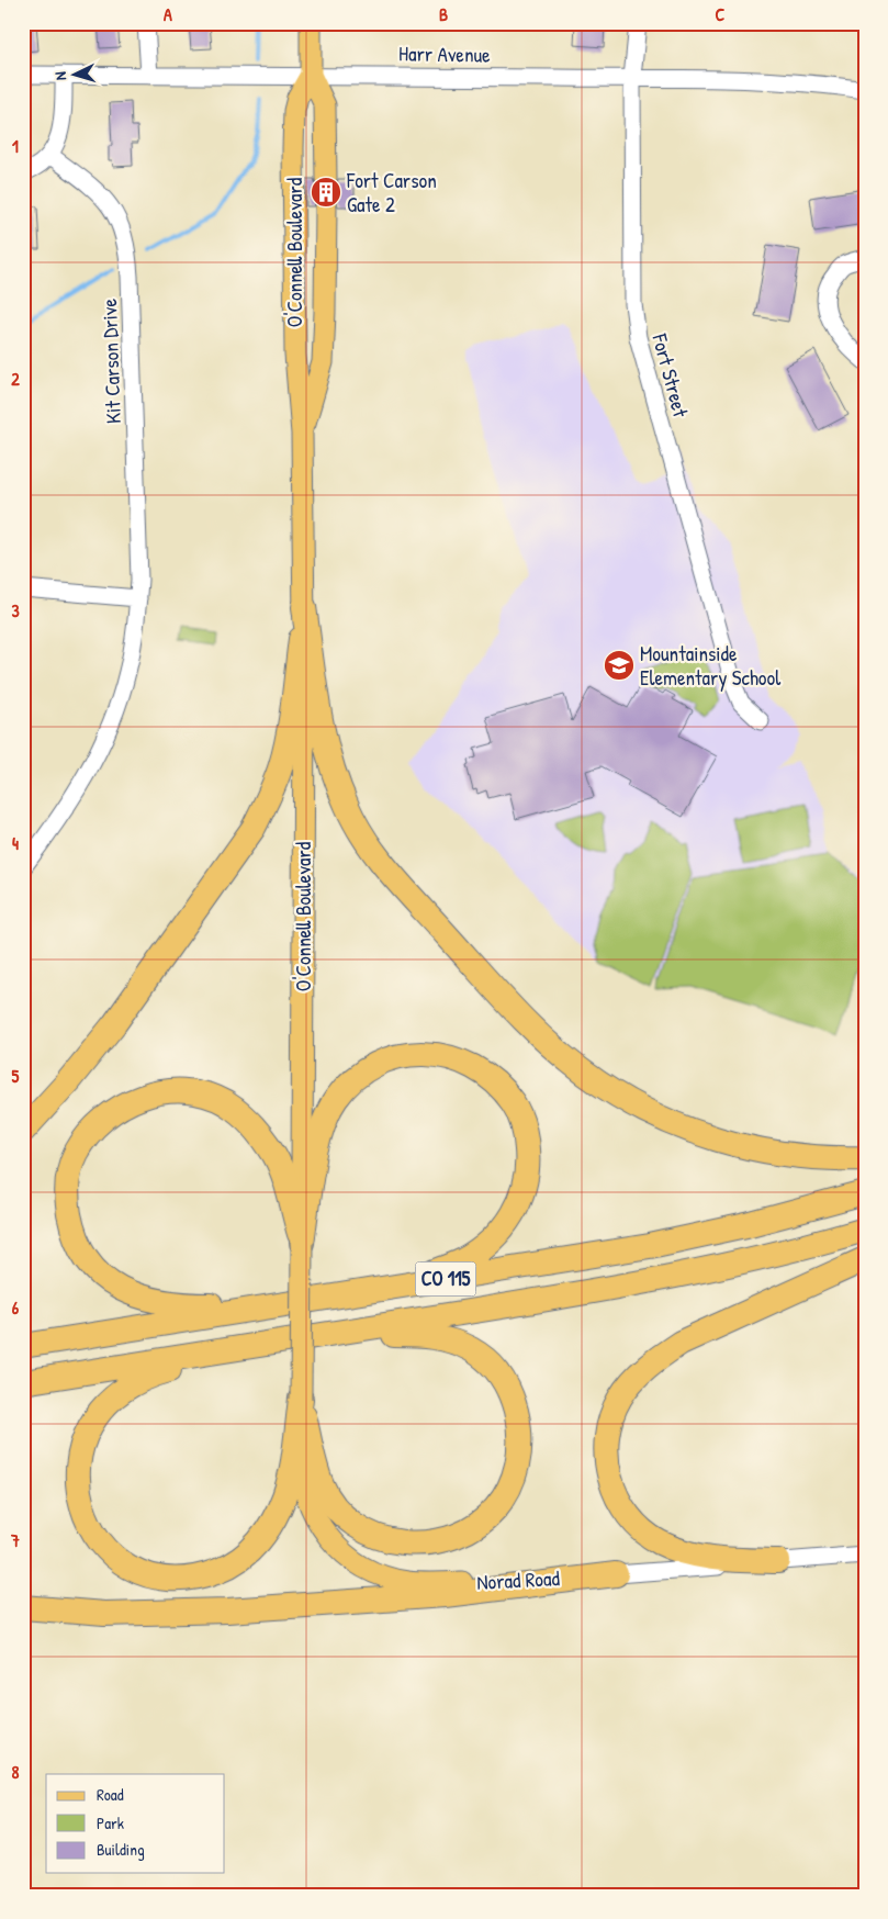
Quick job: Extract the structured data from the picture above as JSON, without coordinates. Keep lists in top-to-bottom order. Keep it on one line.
{"streets":{"highway":["CO 115"],"main road":["O'Connell Boulevard","Norad Road"],"street":["Harr Avenue","Kit Carson Drive","Fort Street"]},"crossings":[["Harr Avenue","O'Connell Boulevard"],["Harr Avenue","Fort Street"],["O'Connell Boulevard","Norad Road"]],"places":{"building":["Fort Carson Gate 2"],"school or university":["Mountainside Elementary School"]},"legend":["Road","Park","Building"],"north":"left","grid":{"columns":["A","B","C"],"rows":["1","2","3","4","5","6","7","8"]}}
